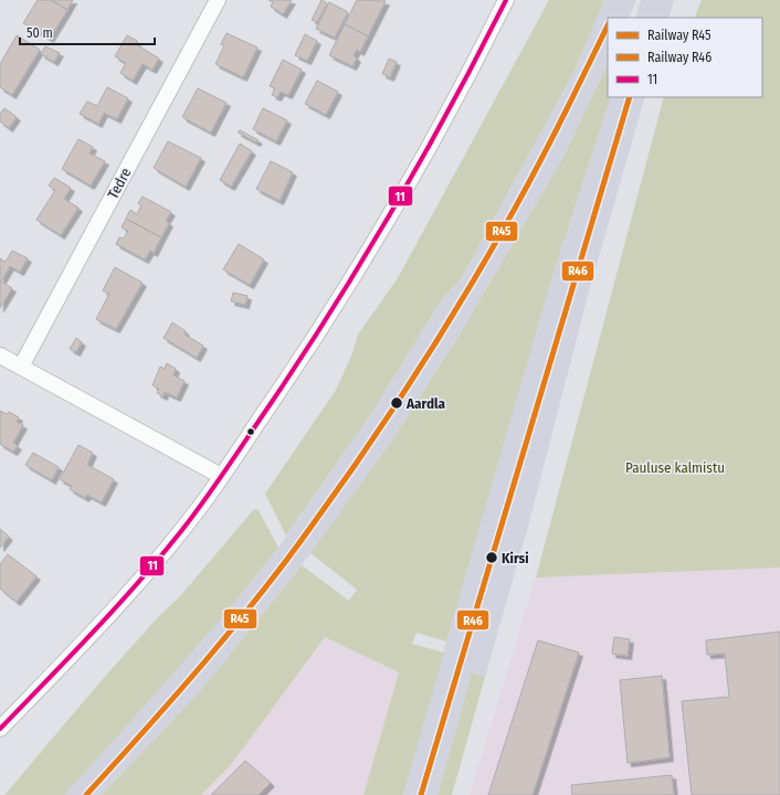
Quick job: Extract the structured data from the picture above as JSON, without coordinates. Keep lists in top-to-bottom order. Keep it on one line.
{"streets":{"street":["Tedre"]},"parks":["Pauluse kalmistu"],"places":["Aardla","Kirsi"],"lines":["transit line 11","rail line R45","rail line R46"],"legend":["Railway R45","Railway R46","11"],"scale_bar":"50 m"}
